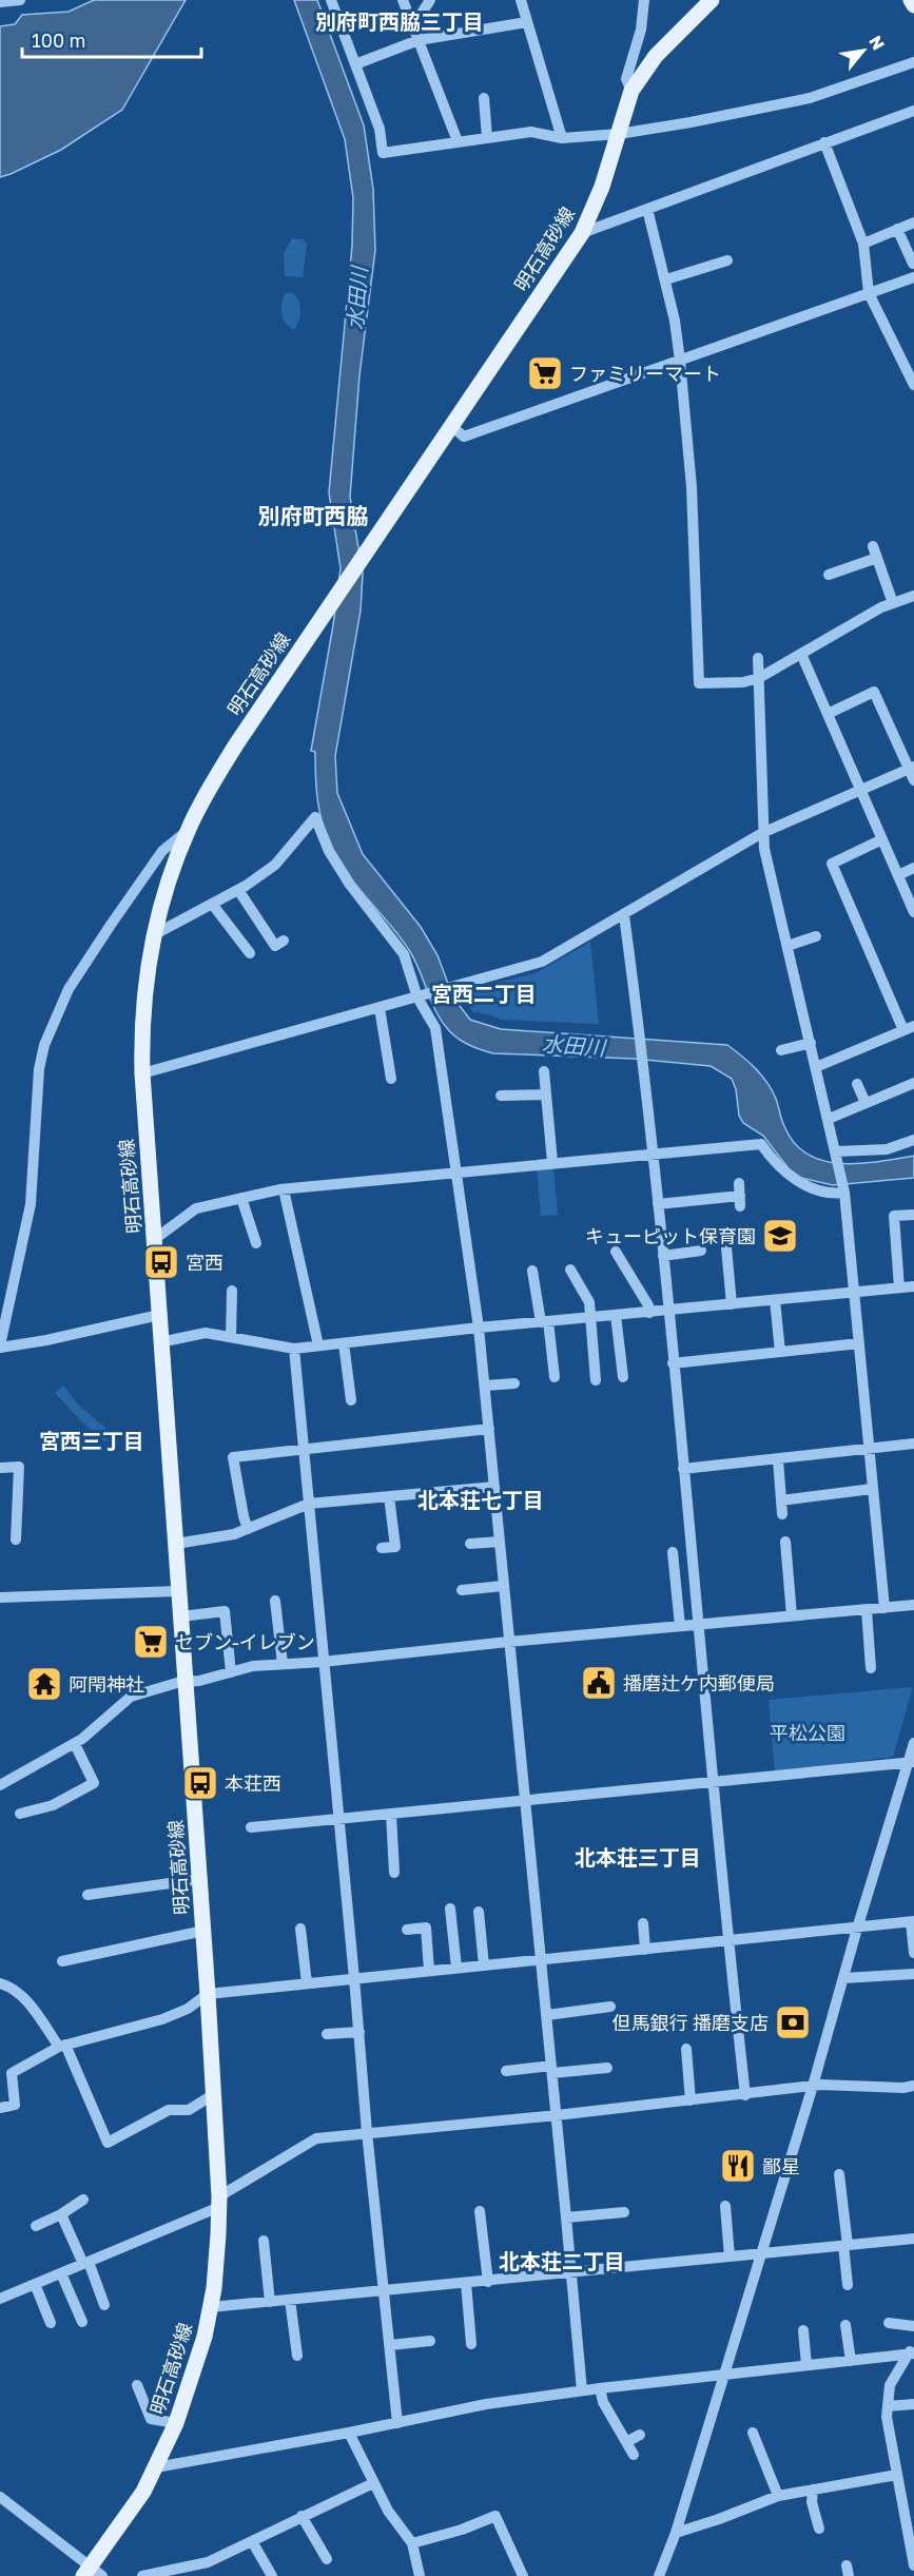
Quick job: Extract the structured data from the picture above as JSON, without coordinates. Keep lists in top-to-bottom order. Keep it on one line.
{"streets":{"main road":["明石高砂線"]},"districts":["別府町西脇三丁目","別府町西脇","宮西二丁目","宮西三丁目","北本荘七丁目","北本荘三丁目","北本荘二丁目"],"water":["水田川"],"parks":["平松公園"],"places":{"supermarket":["ファミリーマート","セブン-イレブン"],"school or university":["キューピット保育園"],"bus stop":["宮西","本荘西"],"public building":["播磨辻ケ内郵便局"],"temple":["阿閇神社"],"bank":["但馬銀行 播磨支店"],"restaurant":["鄙星"]},"scale_bar":"100 m","north":"top right"}
